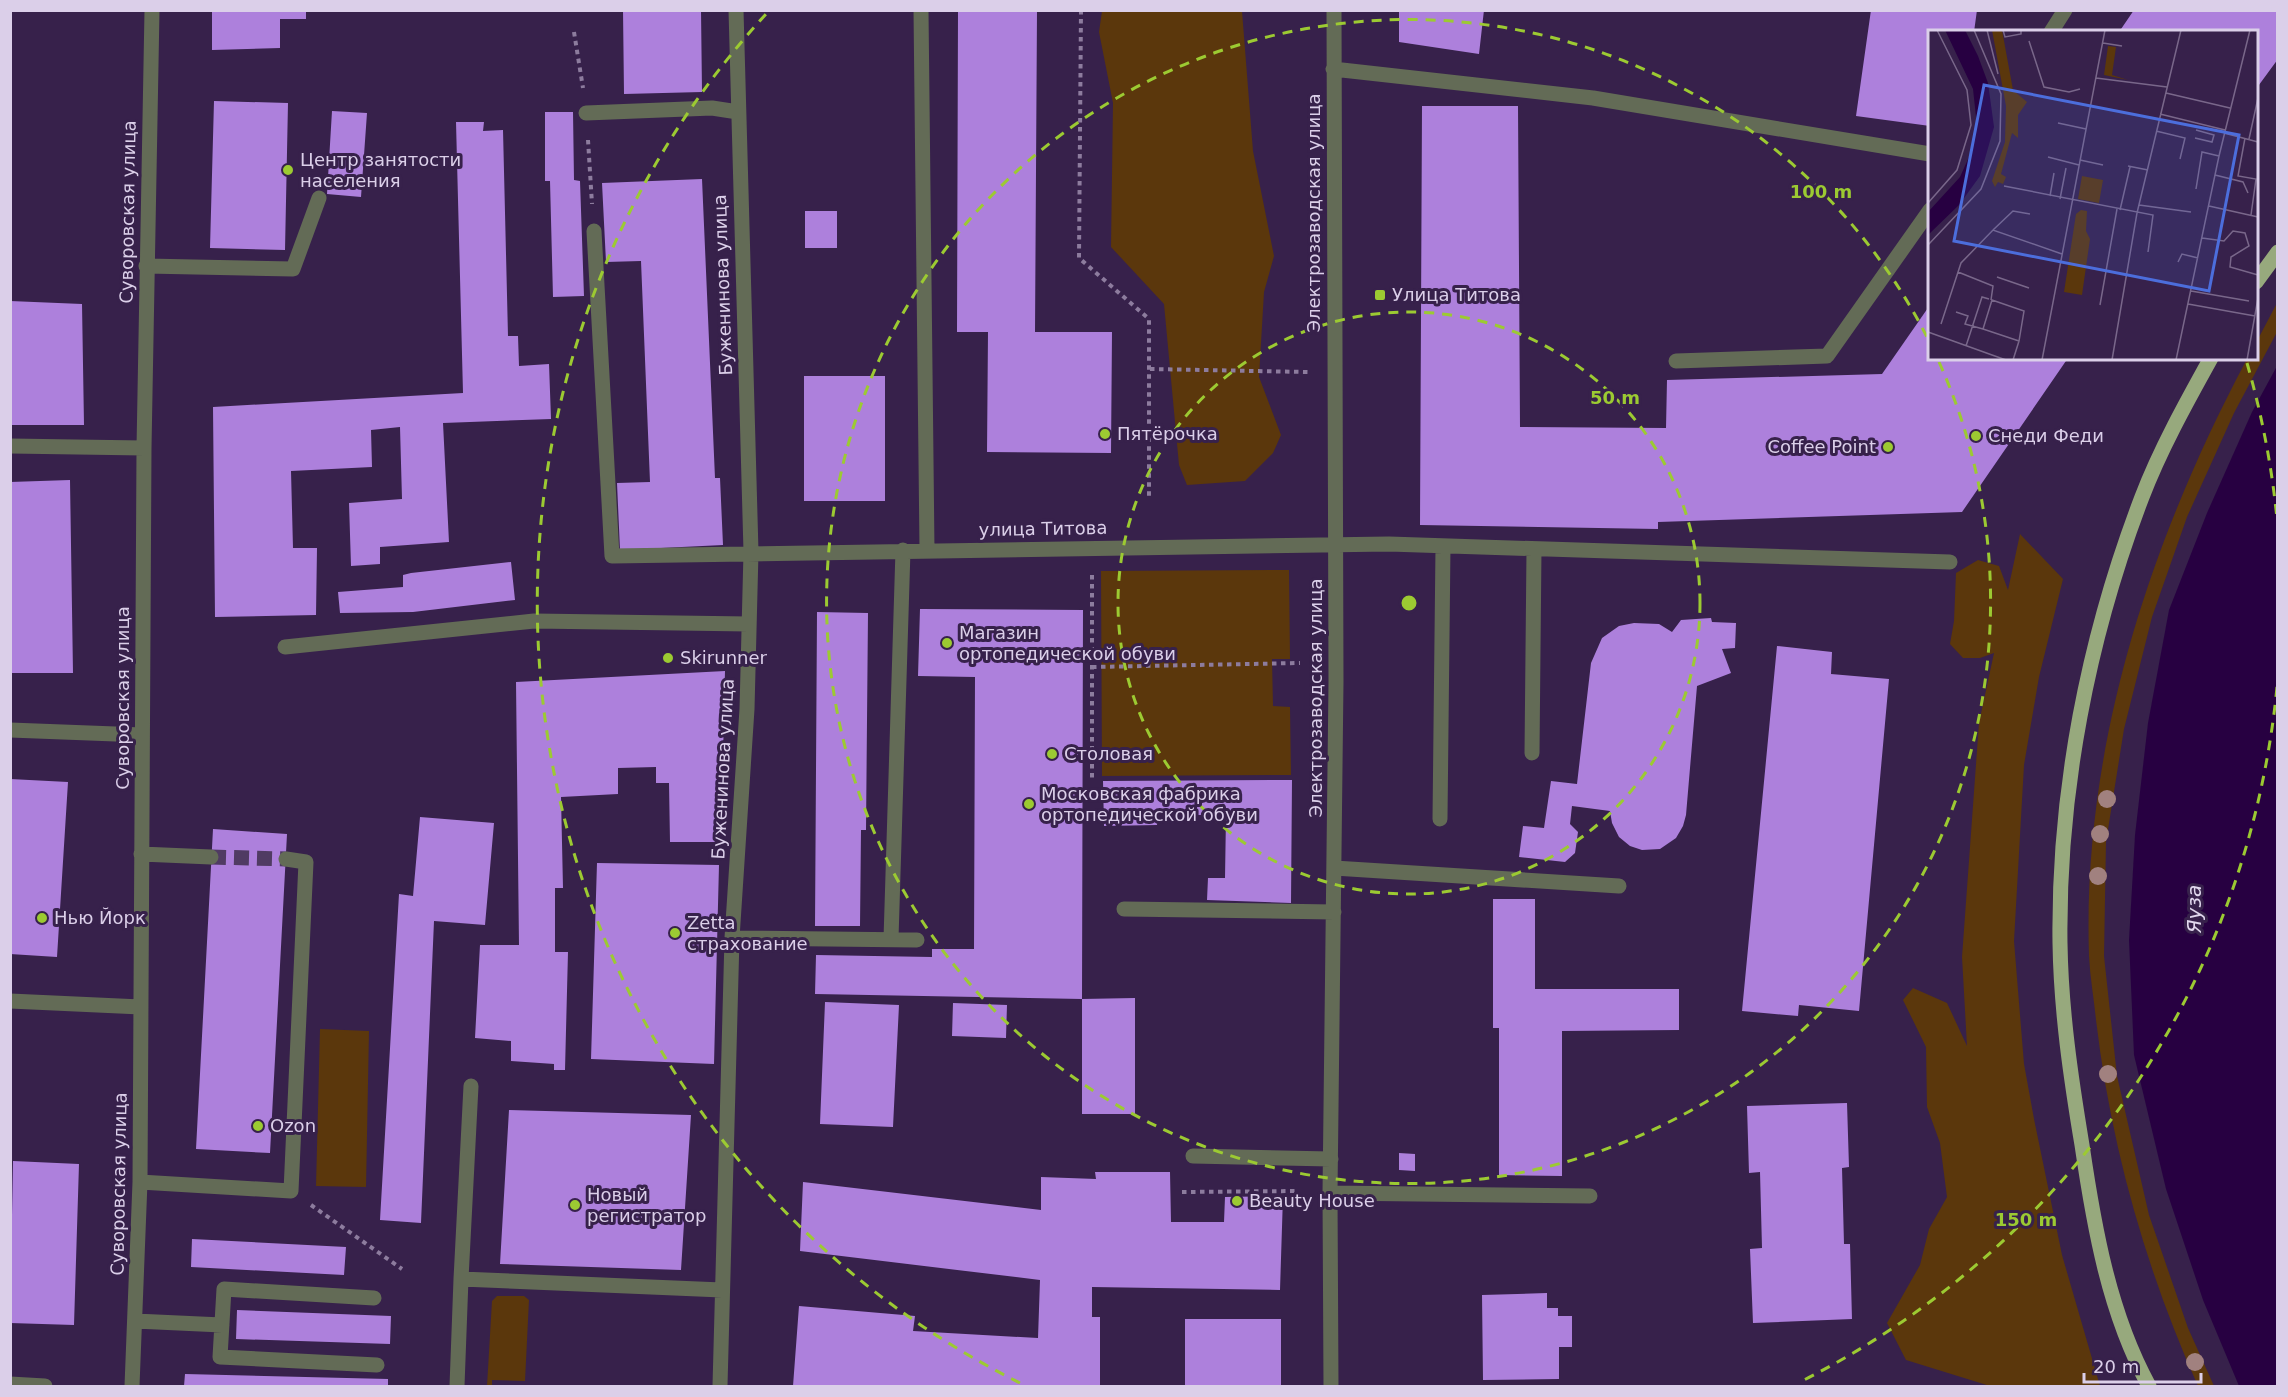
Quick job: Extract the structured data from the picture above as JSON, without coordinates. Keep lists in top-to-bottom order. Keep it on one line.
{"streets":{"street":["Суворовская улица","Электрозаводская улица","Буженинова улица","улица Титова"]},"crossings":[["Электрозаводская улица","улица Титова"],["Буженинова улица","улица Титова"]],"water":["Яуза"],"places":{"other":["Центр занятости населения","Пятёрочка","Снеди Феди","Coffee Point","Магазин ортопедической обуви","Skirunner","Столовая","Московская фабрика ортопедической обуви","Нью Йорк","Zetta страхование","Ozon","Beauty House","Новый регистратор"],"transit":["Улица Титова"]},"scale_bar":"20 m","rings":["100 m","50 m","150 m"]}
